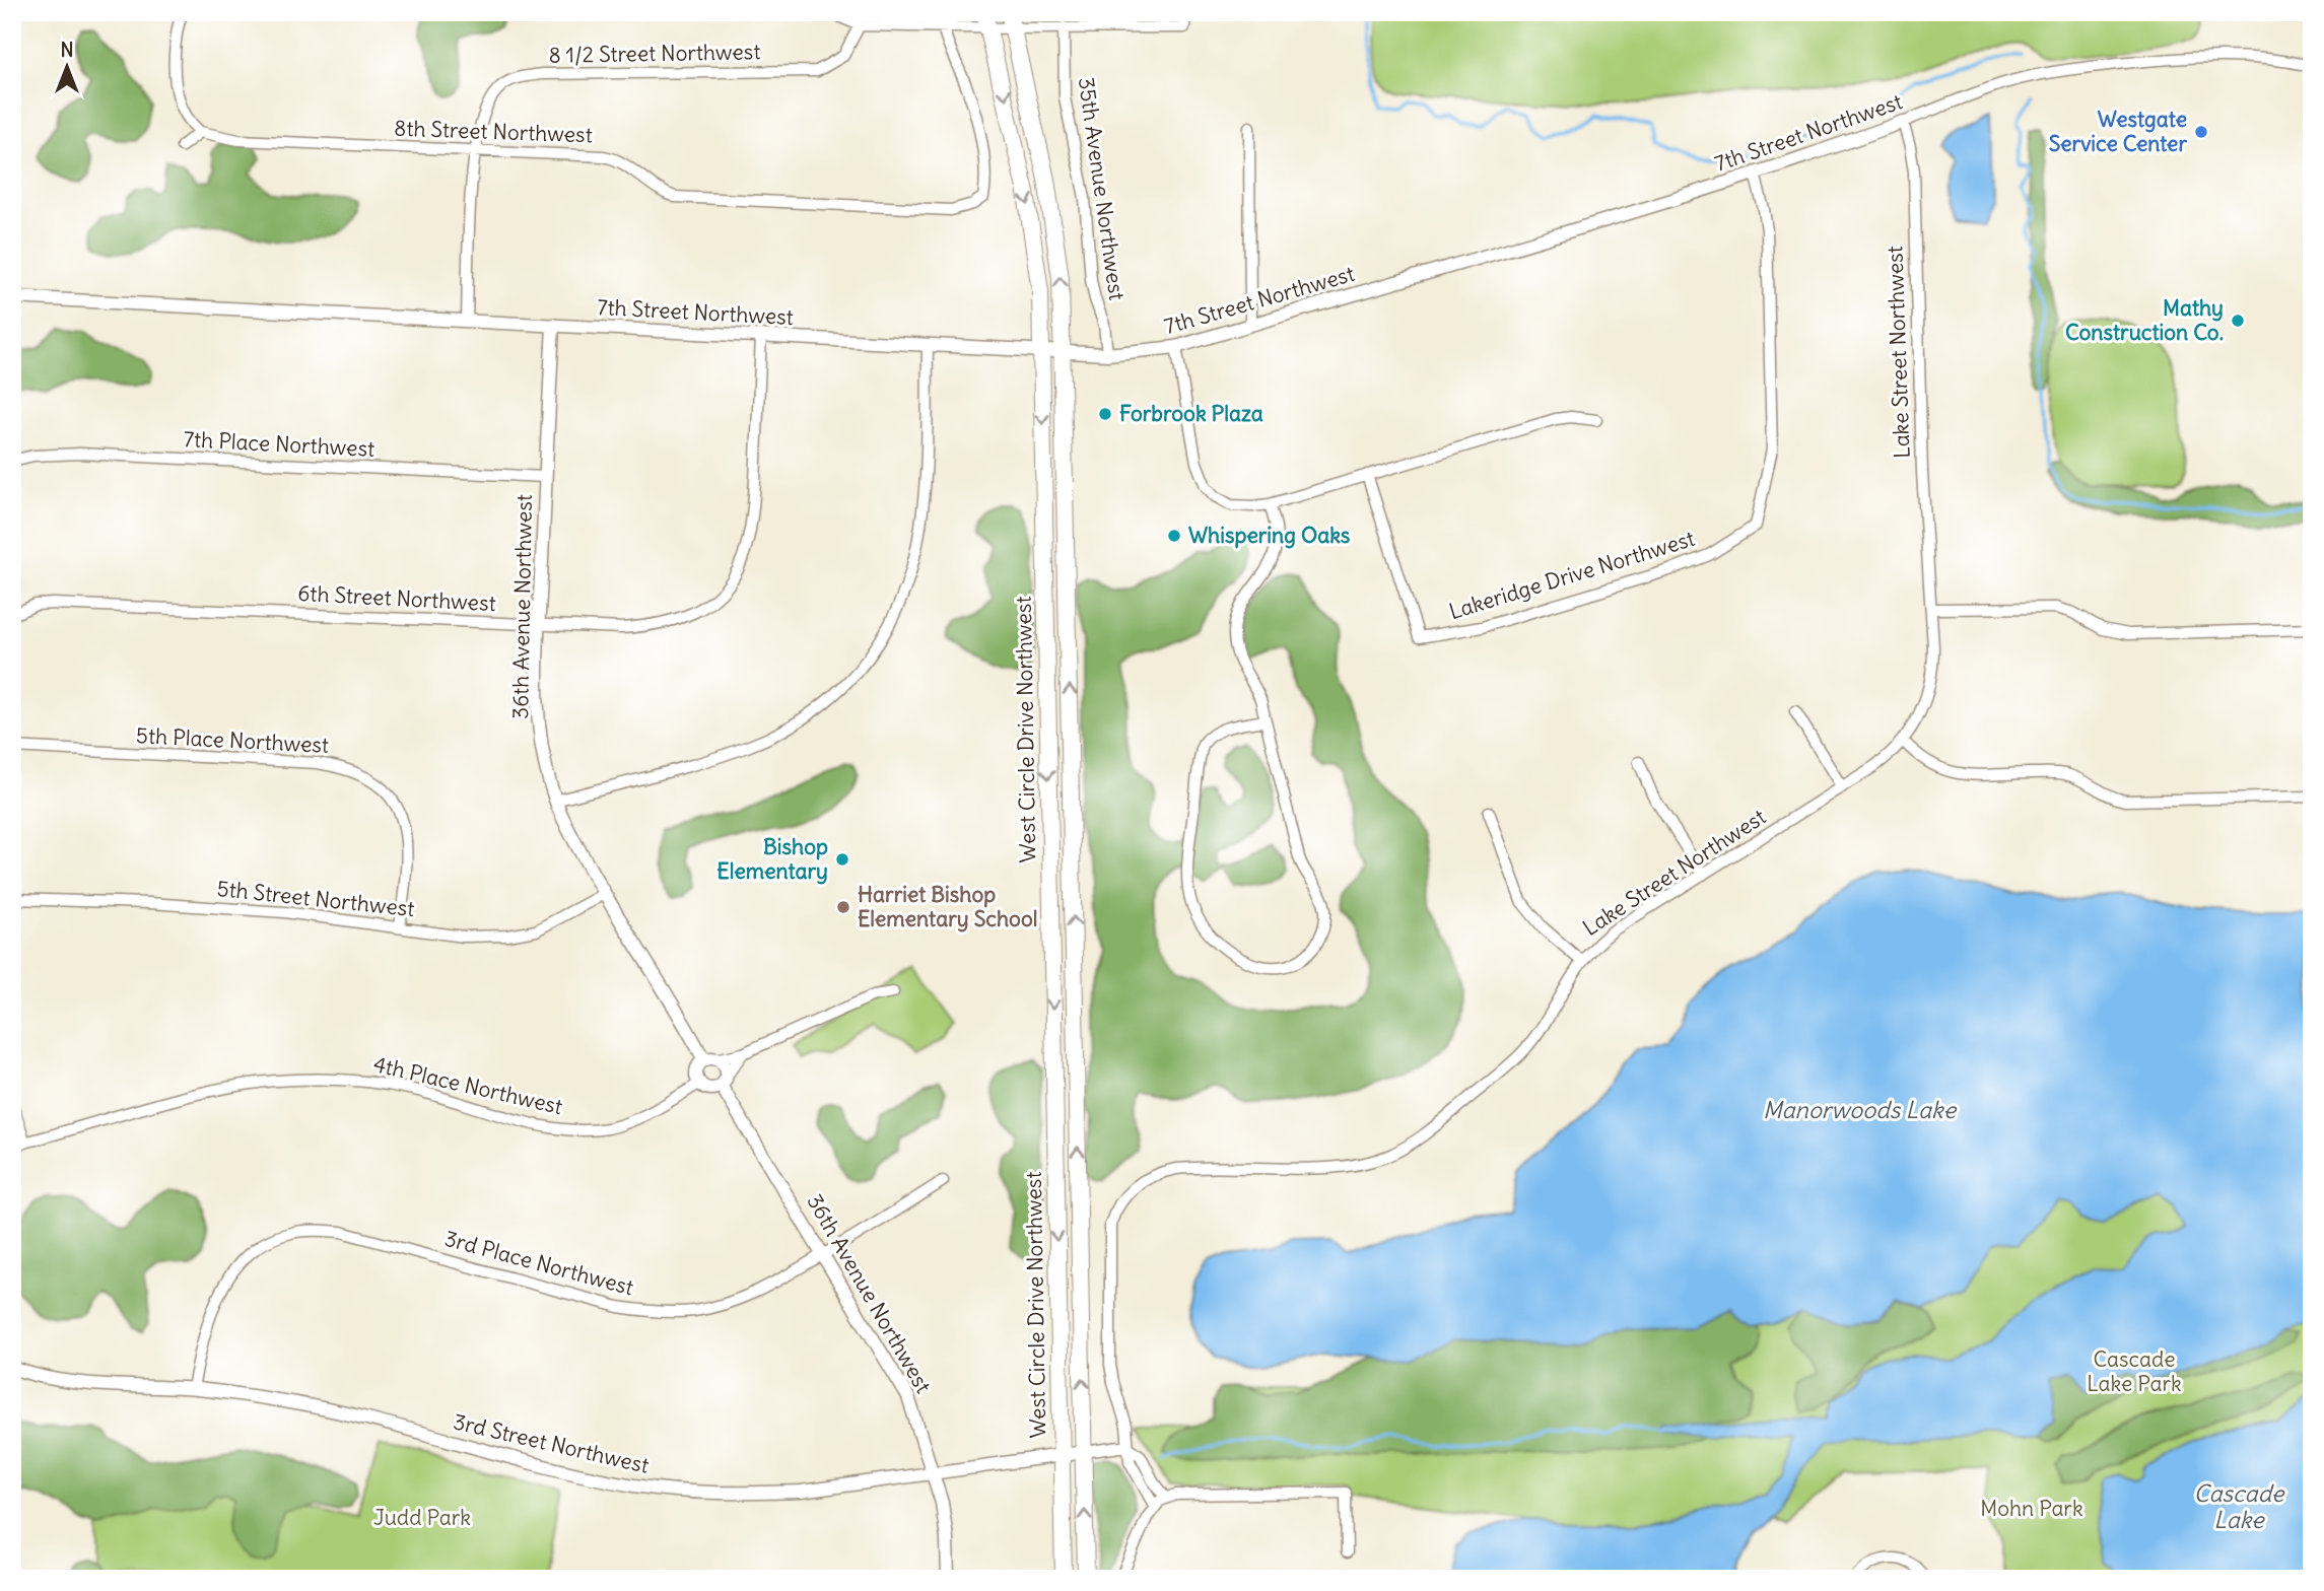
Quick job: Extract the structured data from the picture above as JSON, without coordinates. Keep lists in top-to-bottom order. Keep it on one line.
{"streets":{"main road":["West Circle Drive Northwest"],"street":["8 1/2 Street Northwest","8th Street Northwest","7th Street Northwest","35th Avenue Northwest","Lake Street Northwest","7th Place Northwest","Lakeridge Drive Northwest","6th Street Northwest","36th Avenue Northwest","5th Place Northwest","5th Street Northwest","4th Place Northwest","3rd Place Northwest","3rd Street Northwest"]},"crossings":[["8 1/2 Street Northwest","8th Street Northwest"],["8 1/2 Street Northwest","7th Street Northwest"],["7th Street Northwest","35th Avenue Northwest"],["7th Street Northwest","Lake Street Northwest"],["7th Street Northwest","Lakeridge Drive Northwest"],["7th Street Northwest","6th Street Northwest"],["7th Street Northwest","36th Avenue Northwest"],["7th Street Northwest","West Circle Drive Northwest"],["Lake Street Northwest","3rd Street Northwest"],["7th Place Northwest","36th Avenue Northwest"],["6th Street Northwest","36th Avenue Northwest"],["36th Avenue Northwest","5th Street Northwest"],["36th Avenue Northwest","4th Place Northwest"],["36th Avenue Northwest","3rd Place Northwest"],["36th Avenue Northwest","3rd Street Northwest"],["West Circle Drive Northwest","3rd Street Northwest"],["5th Place Northwest","5th Street Northwest"],["3rd Place Northwest","3rd Street Northwest"]],"water":["Manorwoods Lake","Cascade Lake"],"parks":["Cascade Lake Park","Mohn Park","Judd Park"],"places":["Westgate Service Center","Mathy Construction Co.","Forbrook Plaza","Whispering Oaks","Bishop Elementary","Harriet Bishop Elementary School"],"north":"top"}
